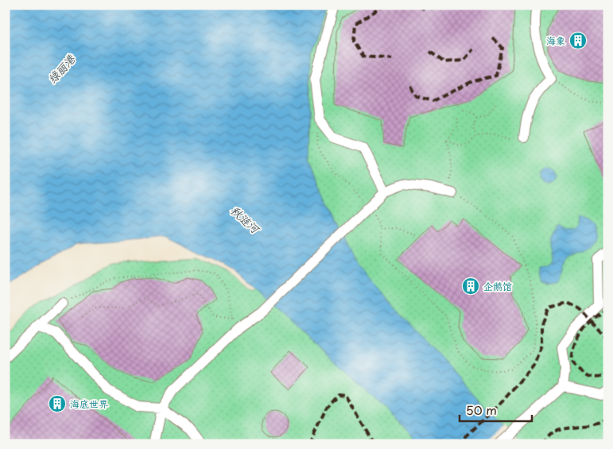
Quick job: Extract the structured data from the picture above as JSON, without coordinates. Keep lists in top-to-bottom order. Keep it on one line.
{"water":["绿丽港","秋涟河"],"places":{"building":["海象","企鹅馆","海底世界"]},"scale_bar":"50 m"}
